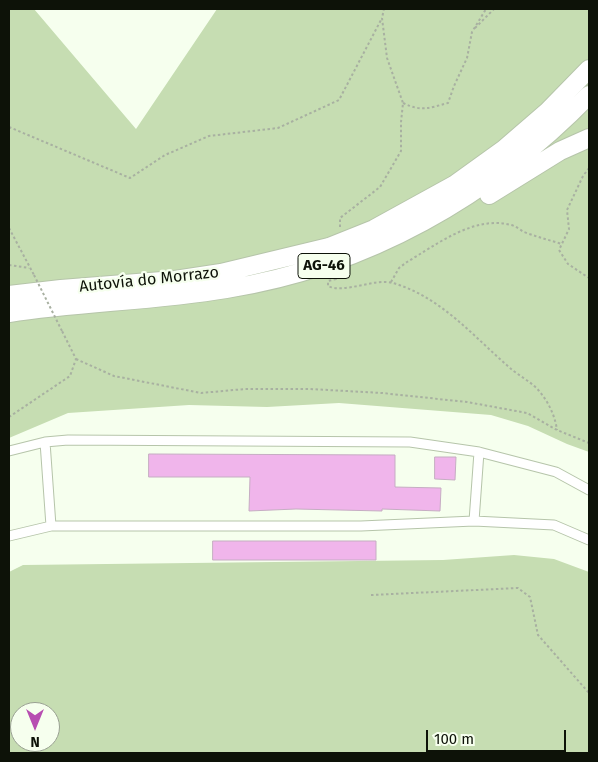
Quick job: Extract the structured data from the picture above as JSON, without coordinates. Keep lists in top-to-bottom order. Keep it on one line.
{"streets":{"highway":["AG-46","Autovía do Morrazo"]},"scale_bar":"100 m","north":"bottom"}
